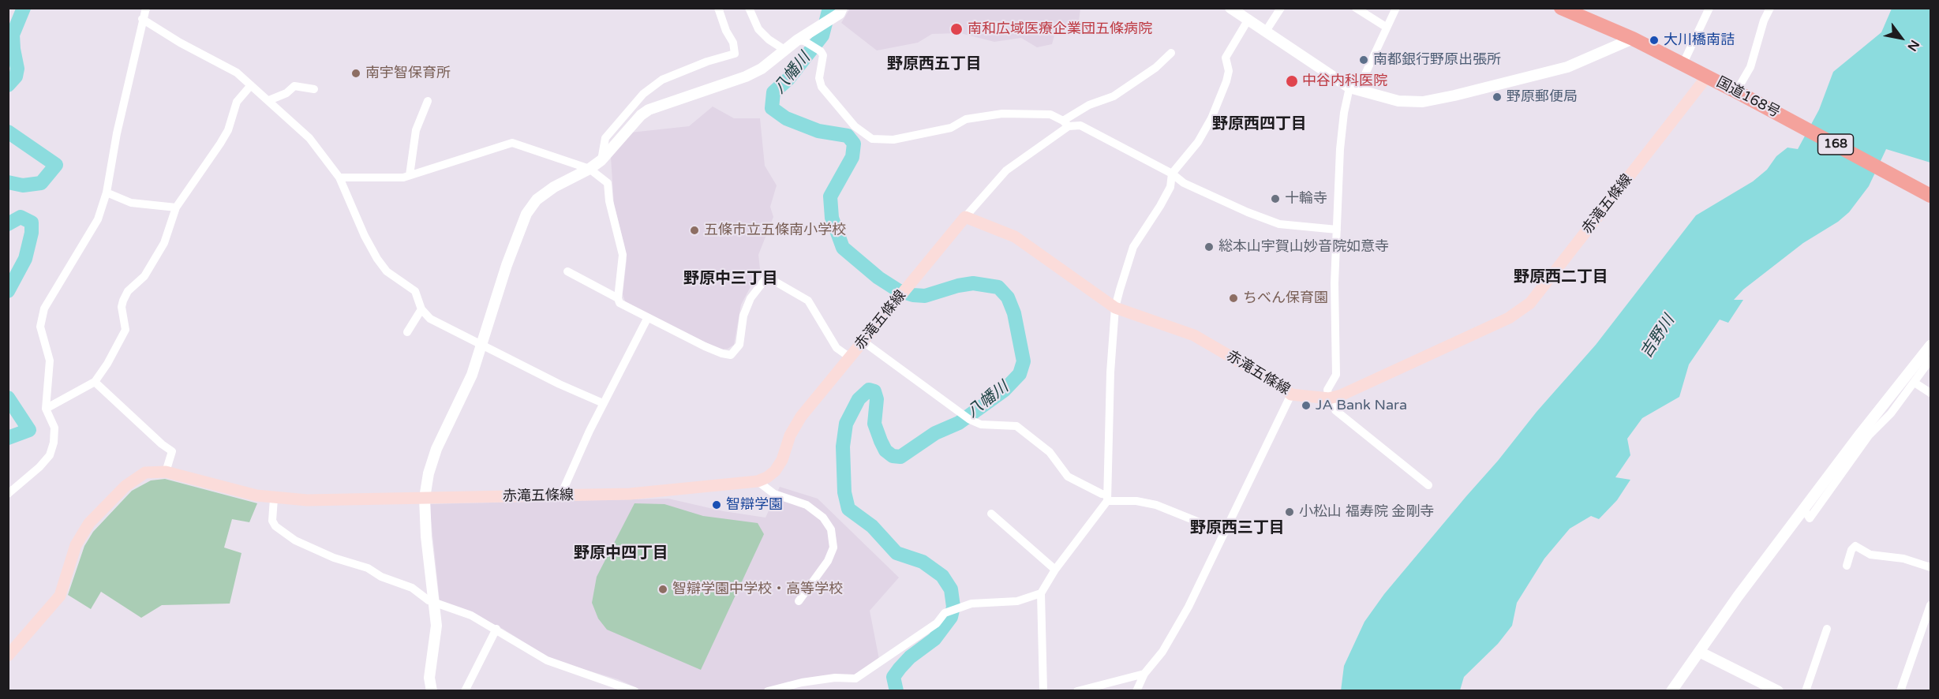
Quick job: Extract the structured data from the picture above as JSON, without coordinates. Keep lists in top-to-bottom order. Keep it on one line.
{"streets":{"highway":["国道168号","168"],"main road":["赤滝五條線"]},"crossings":[["国道168号","赤滝五條線"]],"districts":["野原西五丁目","野原西四丁目","野原西二丁目","野原中三丁目","野原西三丁目","野原中四丁目"],"water":["八幡川","吉野川"],"places":["南和広域医療企業団五條病院","大川橋南詰","南都銀行野原出張所","南宇智保育所","中谷内科医院","野原郵便局","十輪寺","五條市立五條南小学校","総本山宇賀山妙音院如意寺","ちべん保育園","JA Bank Nara","智辯学園","小松山 福寿院 金剛寺","智辯学園中学校・高等学校"],"north":"bottom right"}
